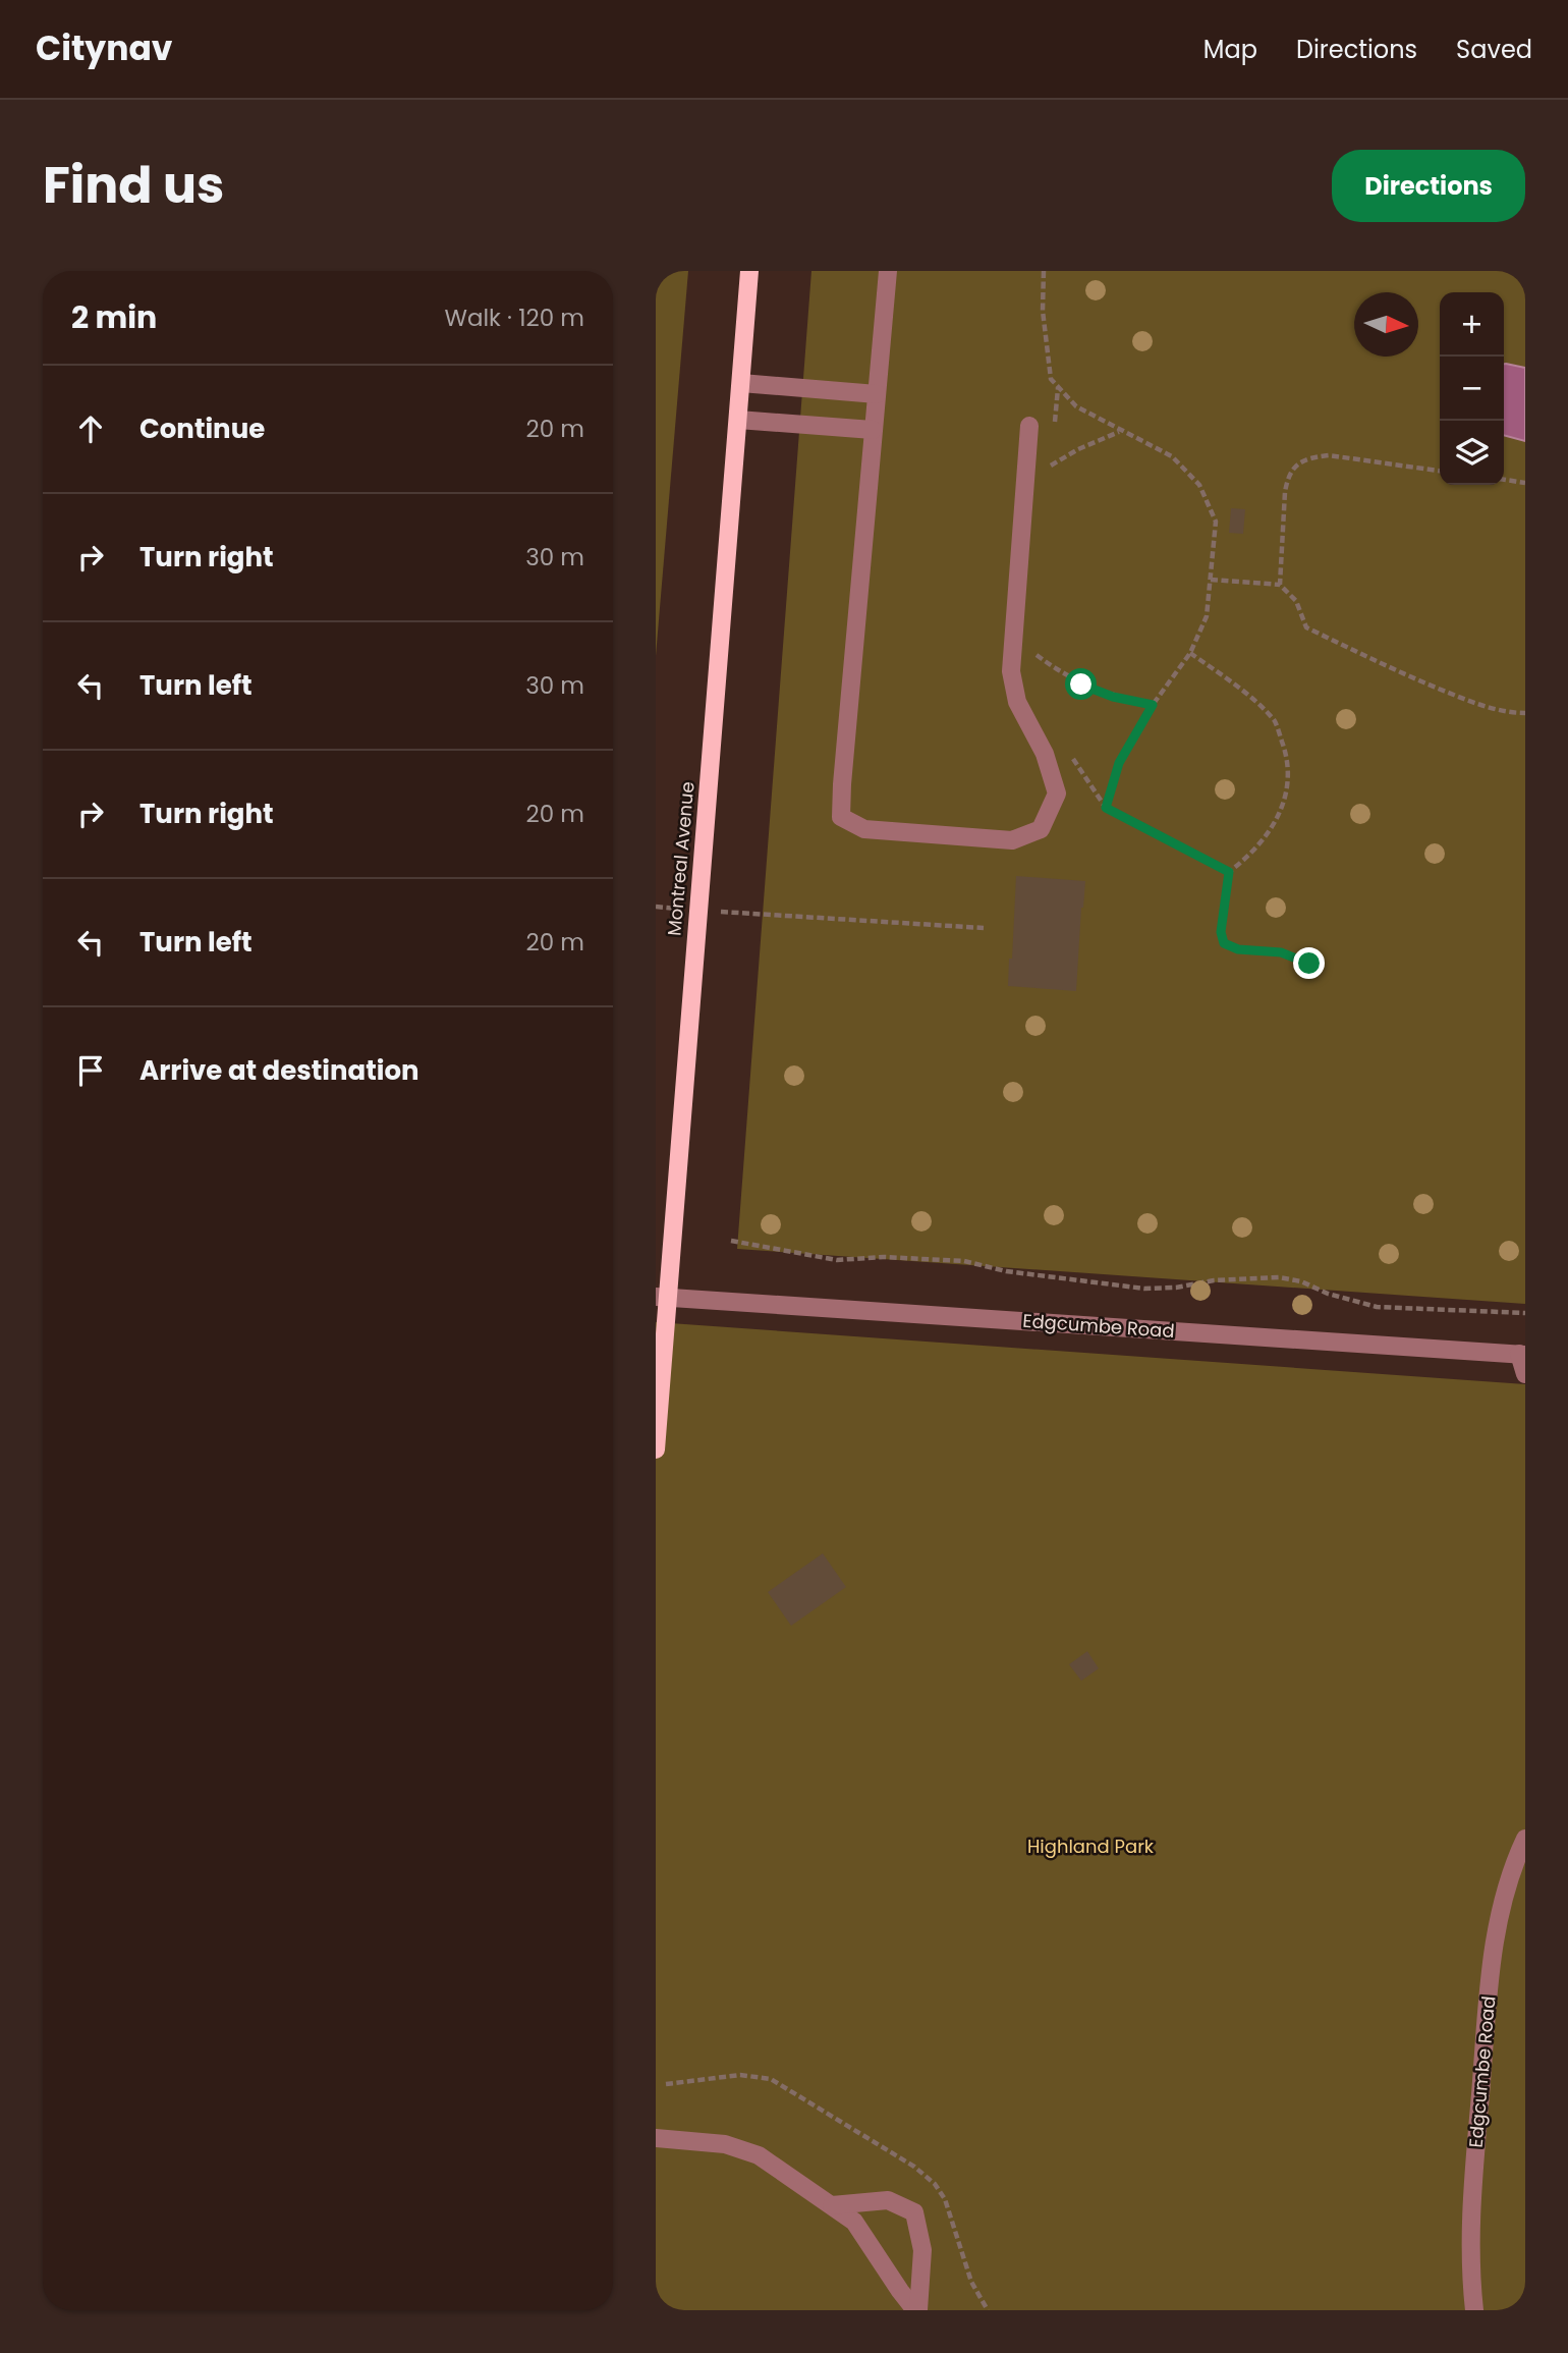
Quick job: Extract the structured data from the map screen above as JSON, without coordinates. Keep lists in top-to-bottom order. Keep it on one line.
{"streets":{"main road":["Montreal Avenue"],"street":["Edgcumbe Road"]},"crossings":[["Montreal Avenue","Edgcumbe Road"]],"parks":["Highland Park"],"north":"right","page":{"header":"Citynav","nav":["Map","Directions","Saved"],"title":"Find us","buttons":"Directions","heading":["2 min","Walk · 120 m"],"map_buttons":["+","−"],"list":[["Continue","20 m"],["Turn right","30 m"],["Turn left","30 m"],["Turn right","20 m"],["Turn left","20 m"],"Arrive at destination"]}}
